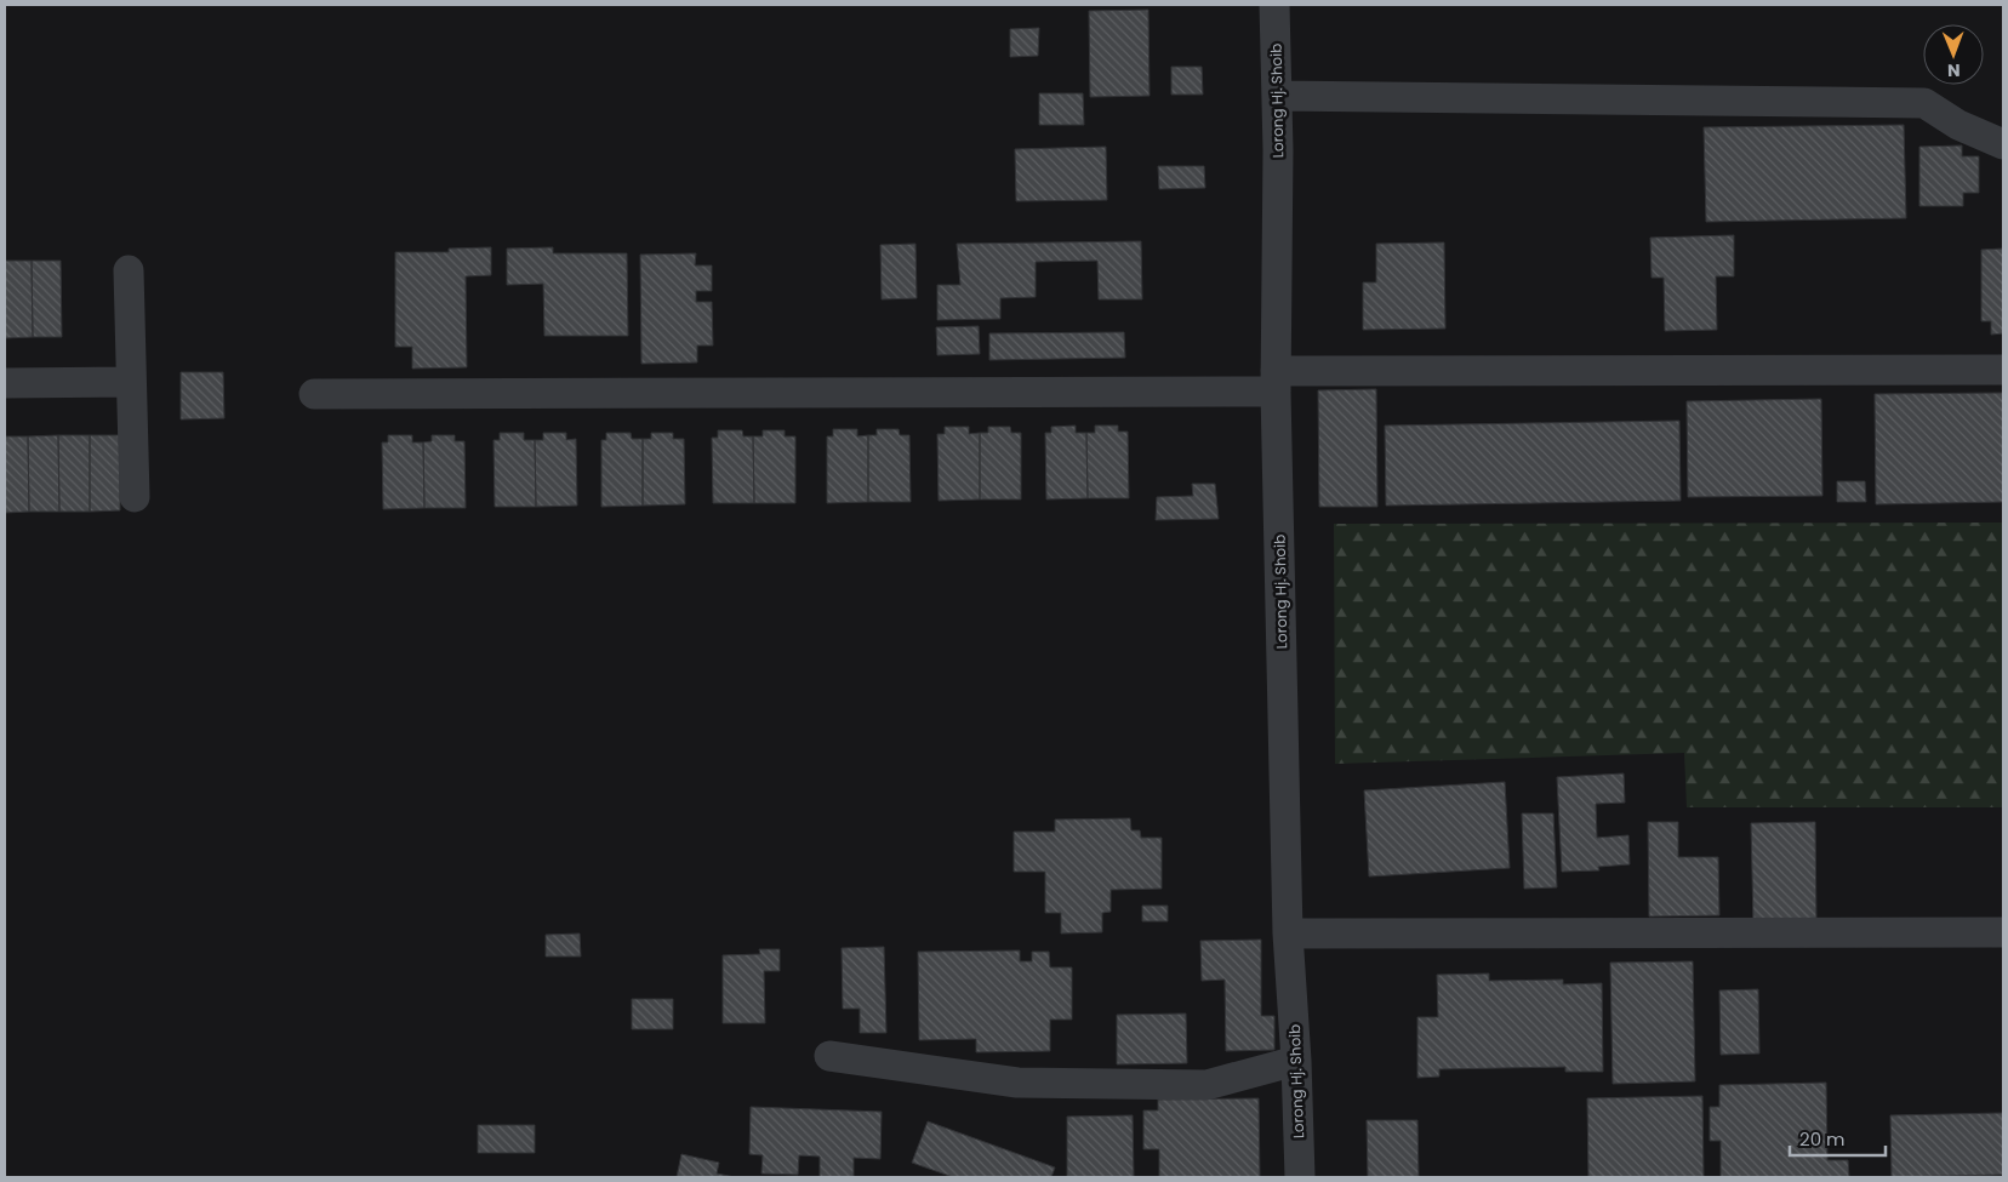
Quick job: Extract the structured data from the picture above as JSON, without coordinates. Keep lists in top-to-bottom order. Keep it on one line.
{"streets":{"street":["Lorong Hj. Shoib"]},"scale_bar":"20 m","north":"bottom"}
